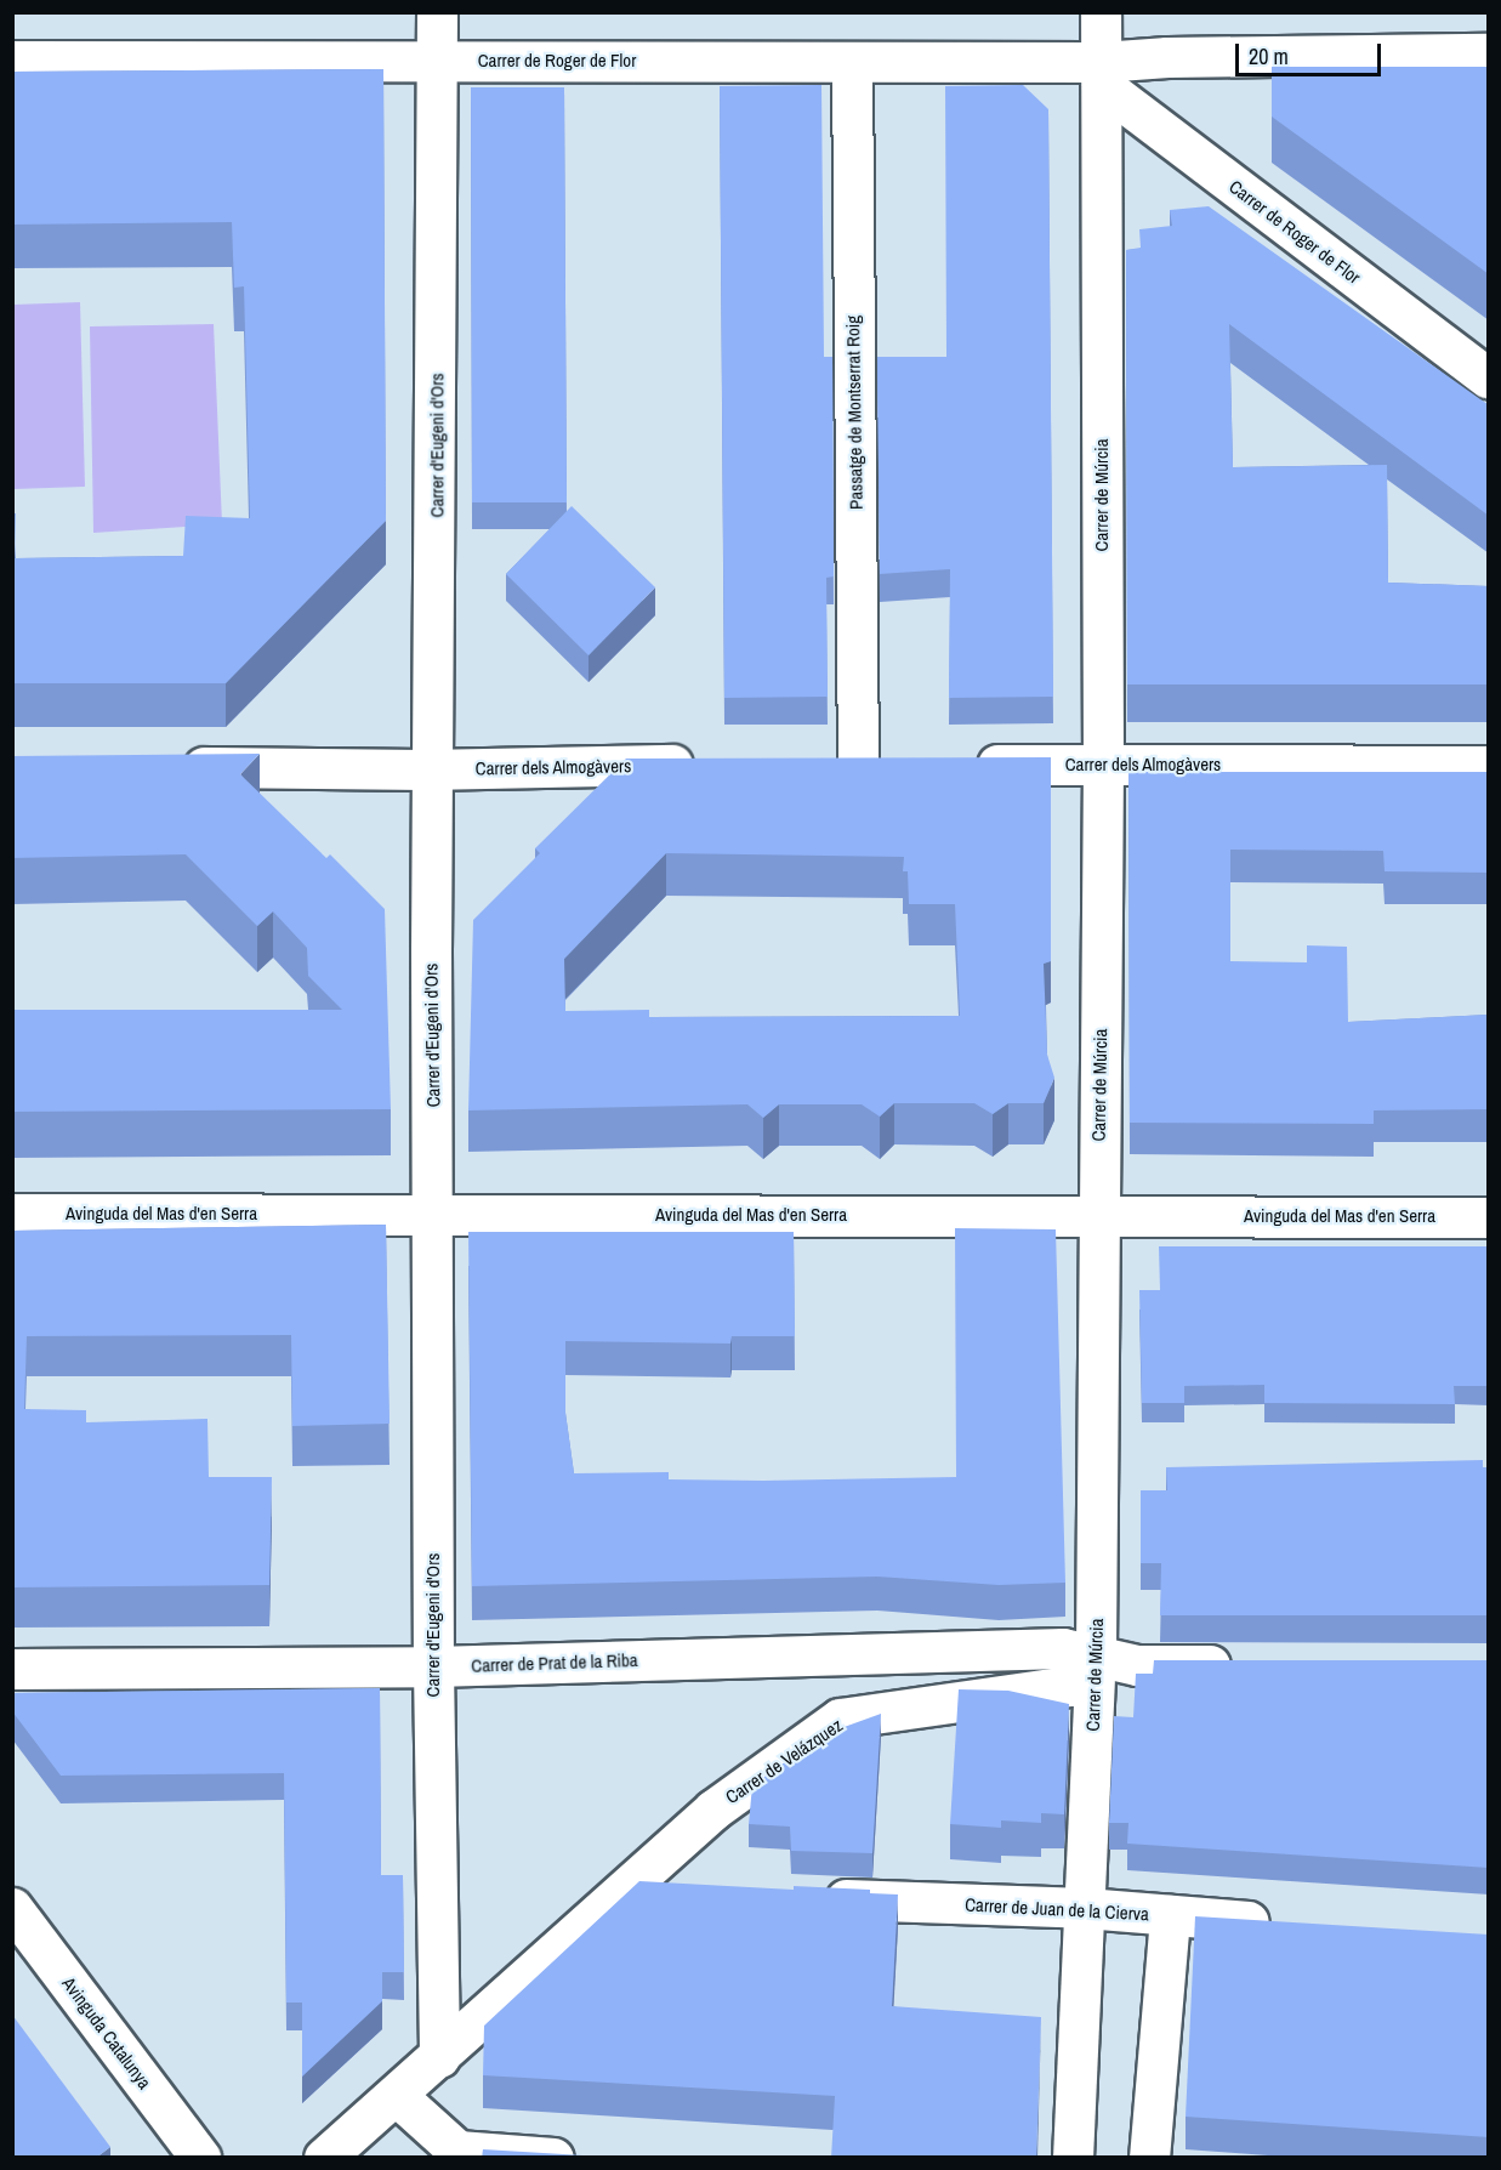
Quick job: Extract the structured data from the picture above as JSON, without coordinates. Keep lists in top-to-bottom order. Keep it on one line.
{"streets":{"street":["Carrer de Roger de Flor","Passatge de Montserrat Roig","Carrer d'Eugeni d'Ors","Carrer de Múrcia","Carrer dels Almogàvers","Avinguda del Mas d'en Serra","Carrer de Prat de la Riba","Carrer de Velázquez","Carrer de Juan de la Cierva","Avinguda Catalunya"]},"crossings":[["Carrer de Roger de Flor","Passatge de Montserrat Roig"],["Carrer de Roger de Flor","Carrer d'Eugeni d'Ors"],["Carrer de Roger de Flor","Carrer de Múrcia"],["Carrer d'Eugeni d'Ors","Carrer dels Almogàvers"],["Carrer d'Eugeni d'Ors","Avinguda del Mas d'en Serra"],["Carrer d'Eugeni d'Ors","Carrer de Prat de la Riba"],["Carrer d'Eugeni d'Ors","Carrer de Velázquez"],["Carrer de Múrcia","Carrer dels Almogàvers"],["Carrer de Múrcia","Avinguda del Mas d'en Serra"],["Carrer de Múrcia","Carrer de Prat de la Riba"],["Carrer de Múrcia","Carrer de Velázquez"],["Carrer de Múrcia","Carrer de Juan de la Cierva"],["Carrer de Prat de la Riba","Carrer de Velázquez"]],"scale_bar":"20 m"}
